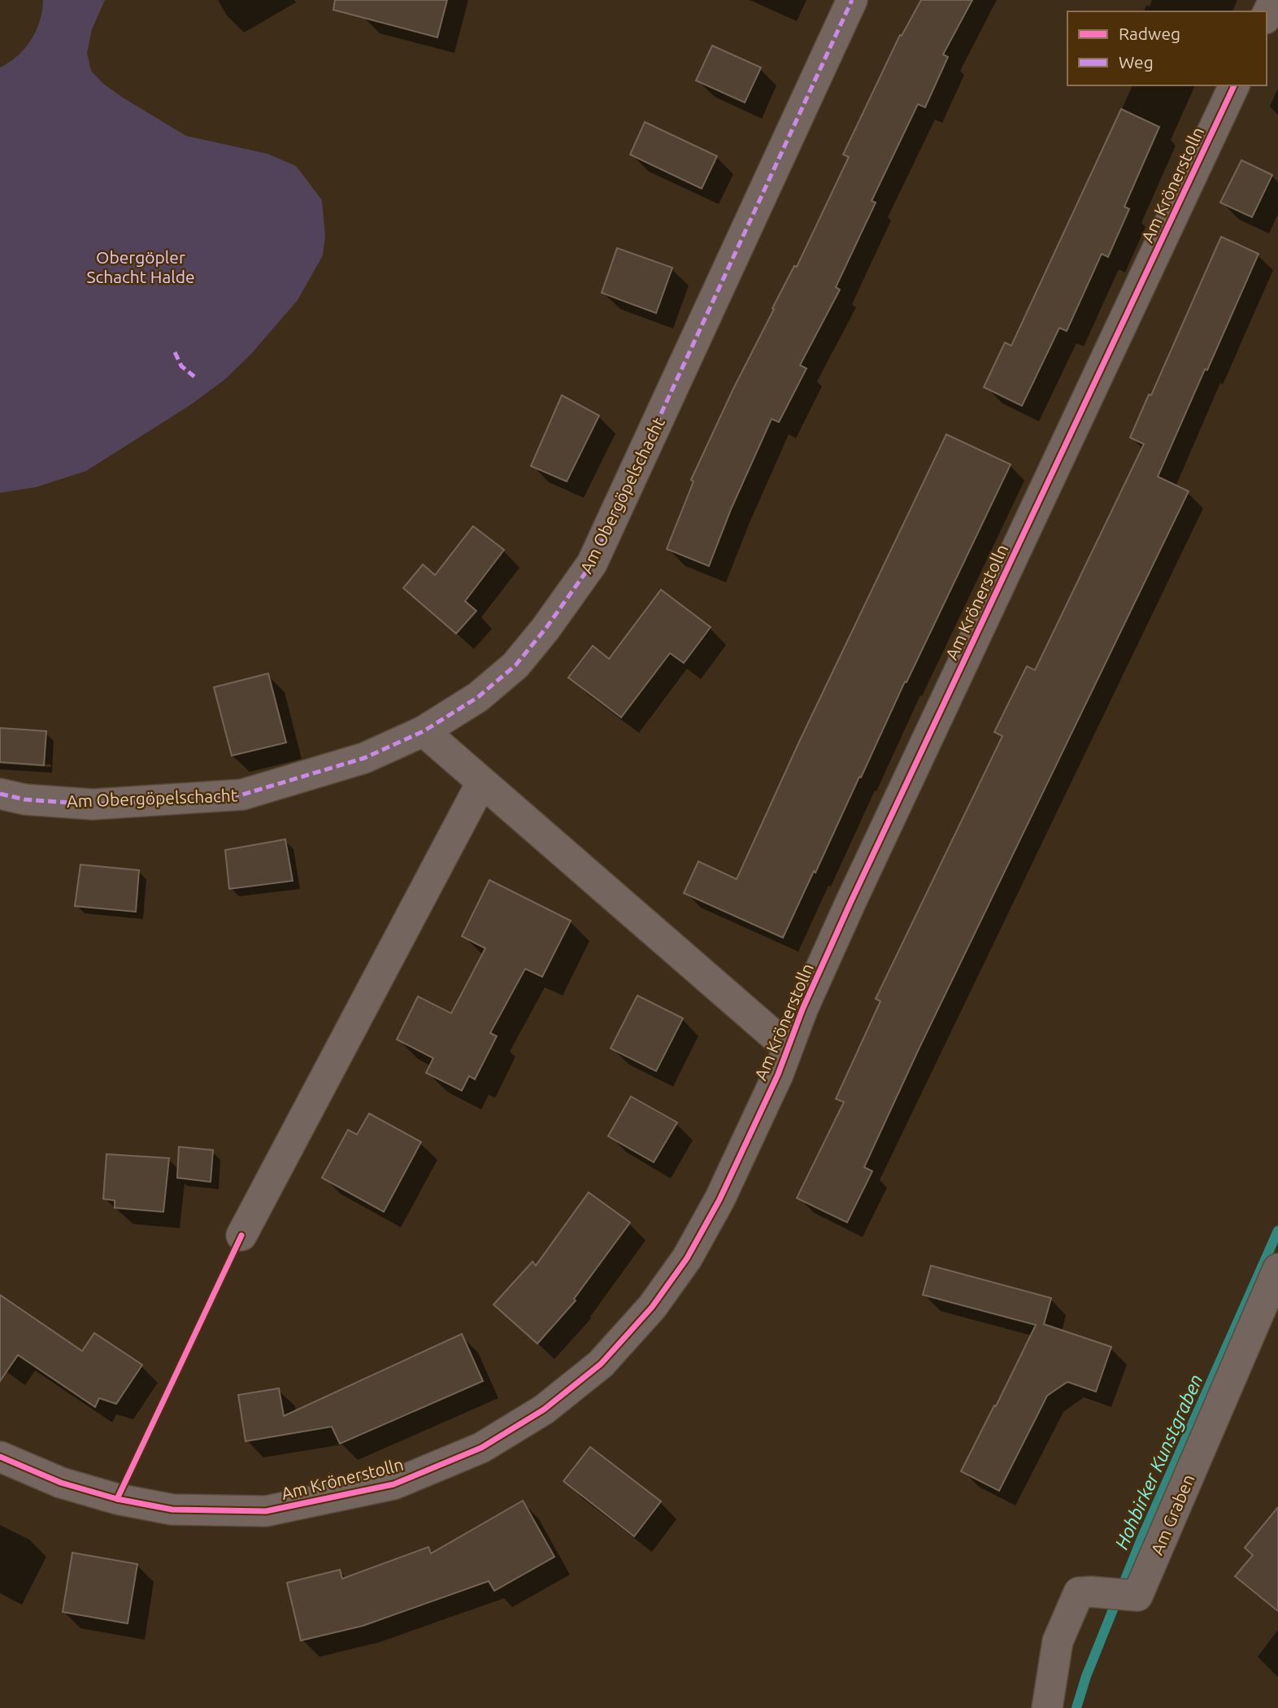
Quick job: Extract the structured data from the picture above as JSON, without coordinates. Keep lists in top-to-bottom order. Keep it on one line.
{"streets":{"street":["Am Krönerstolln","Am Obergöpelschacht","Am Graben"]},"crossings":[["Am Krönerstolln","Am Obergöpelschacht"]],"water":["Hohbirker Kunstgraben"],"parks":["Obergöpler Schacht Halde"],"legend":["Radweg","Weg"]}
